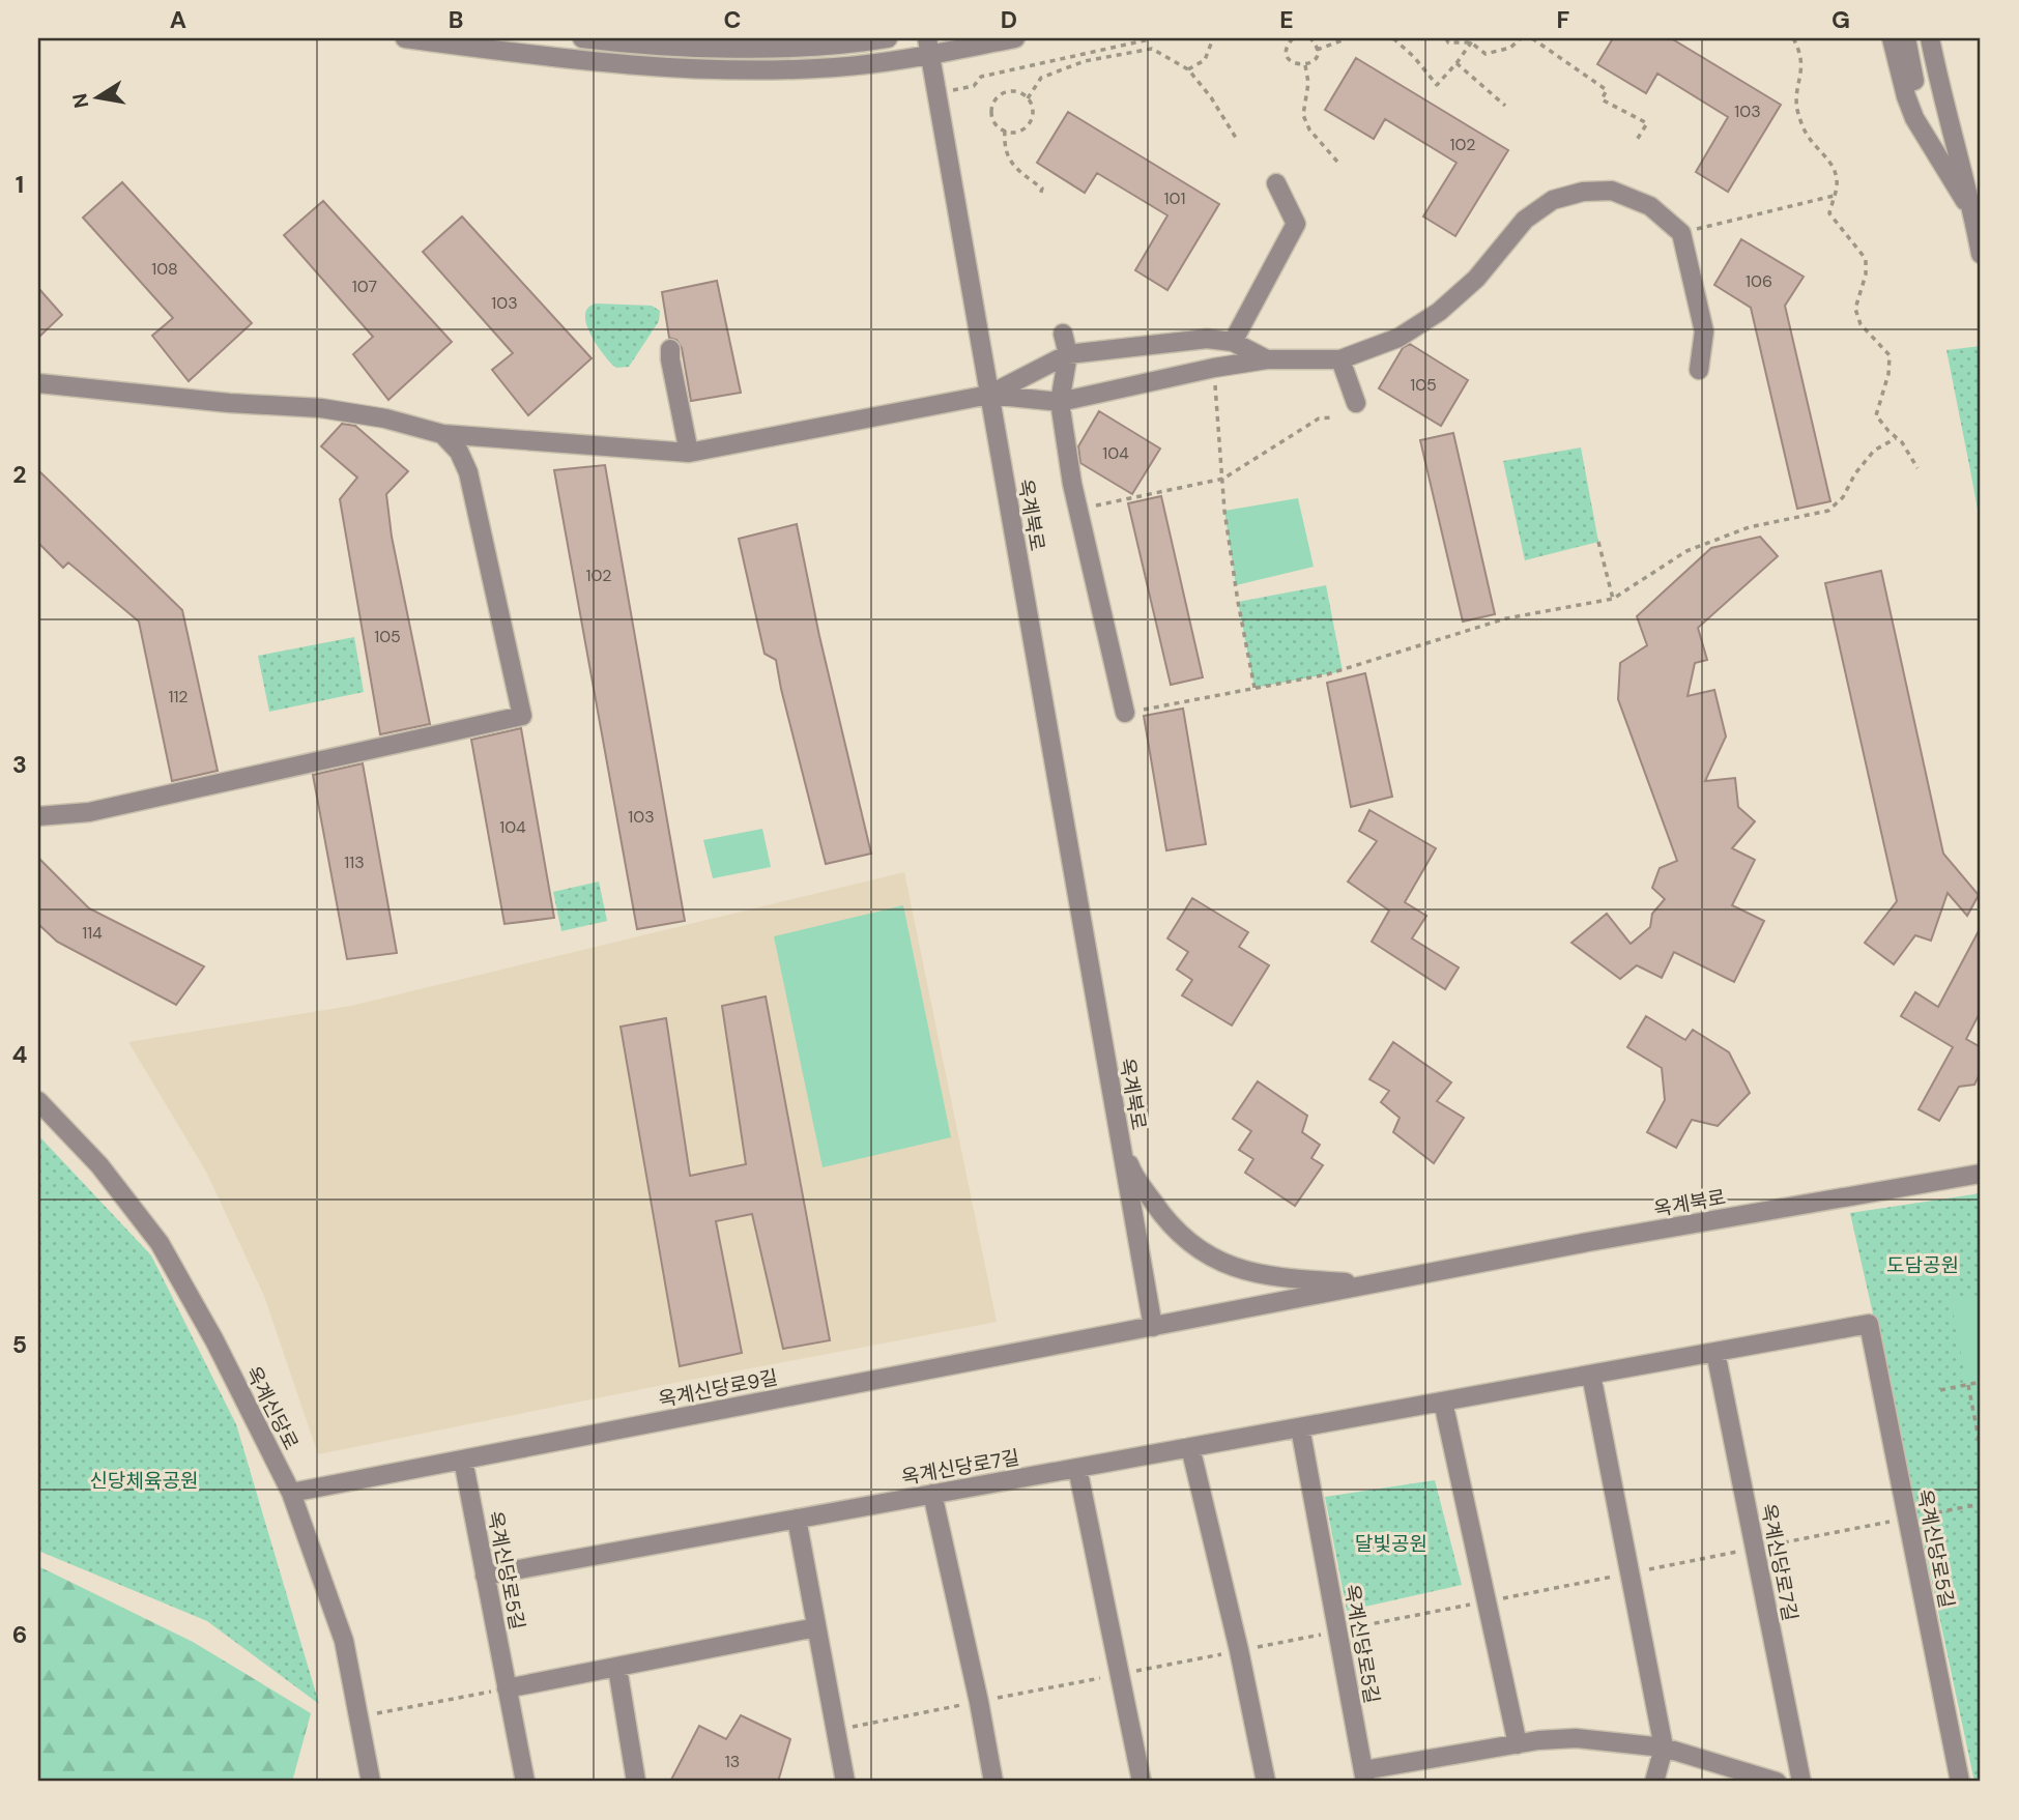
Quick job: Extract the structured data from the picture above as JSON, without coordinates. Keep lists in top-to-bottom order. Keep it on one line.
{"streets":{"street":["옥계북로","옥계신당로9길","옥계신당로","옥계신당로7길","옥계신당로5길"]},"crossings":[["옥계북로","옥계신당로9길"],["옥계신당로9길","옥계신당로"],["옥계신당로9길","옥계신당로5길"],["옥계신당로7길","옥계신당로5길"]],"parks":["도담공원","신당체육공원","달빛공원"],"house_numbers":["103","102","101","108","106","107","103","105","104","102","105","112","103","104","113","114","13"],"north":"left","grid":{"columns":["A","B","C","D","E","F","G"],"rows":["1","2","3","4","5","6"]}}
